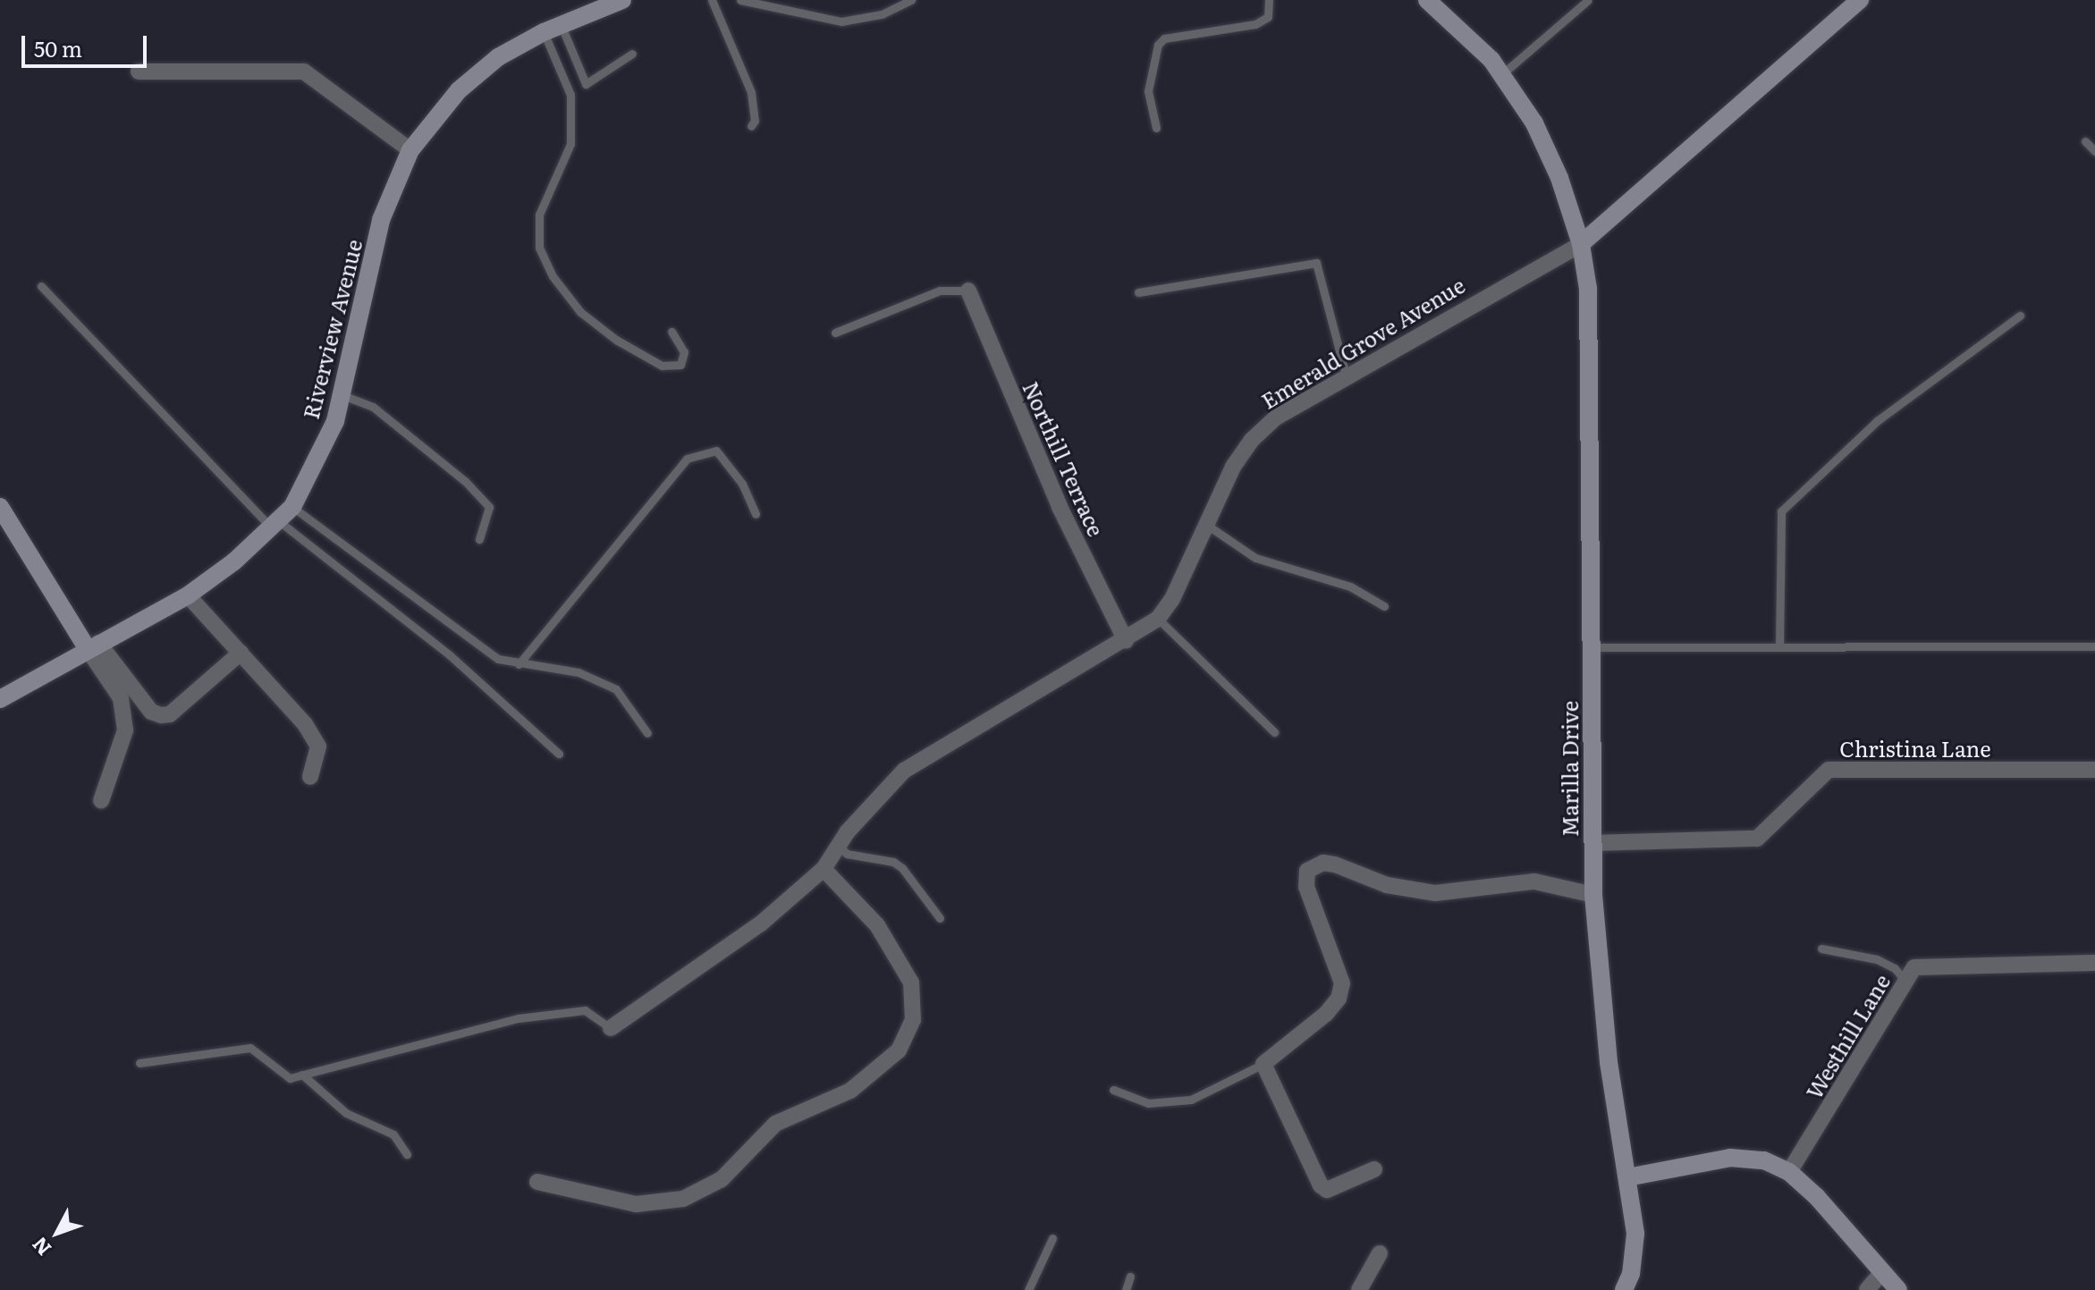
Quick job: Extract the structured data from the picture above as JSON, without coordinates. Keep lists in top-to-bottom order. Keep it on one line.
{"streets":{"street":["Riverview Avenue","Emerald Grove Avenue","Northill Terrace","Christina Lane","Marilla Drive","Westhill Lane"]},"crossings":[["Emerald Grove Avenue","Northill Terrace"],["Emerald Grove Avenue","Marilla Drive"],["Christina Lane","Marilla Drive"]],"scale_bar":"50 m","north":"bottom left"}
